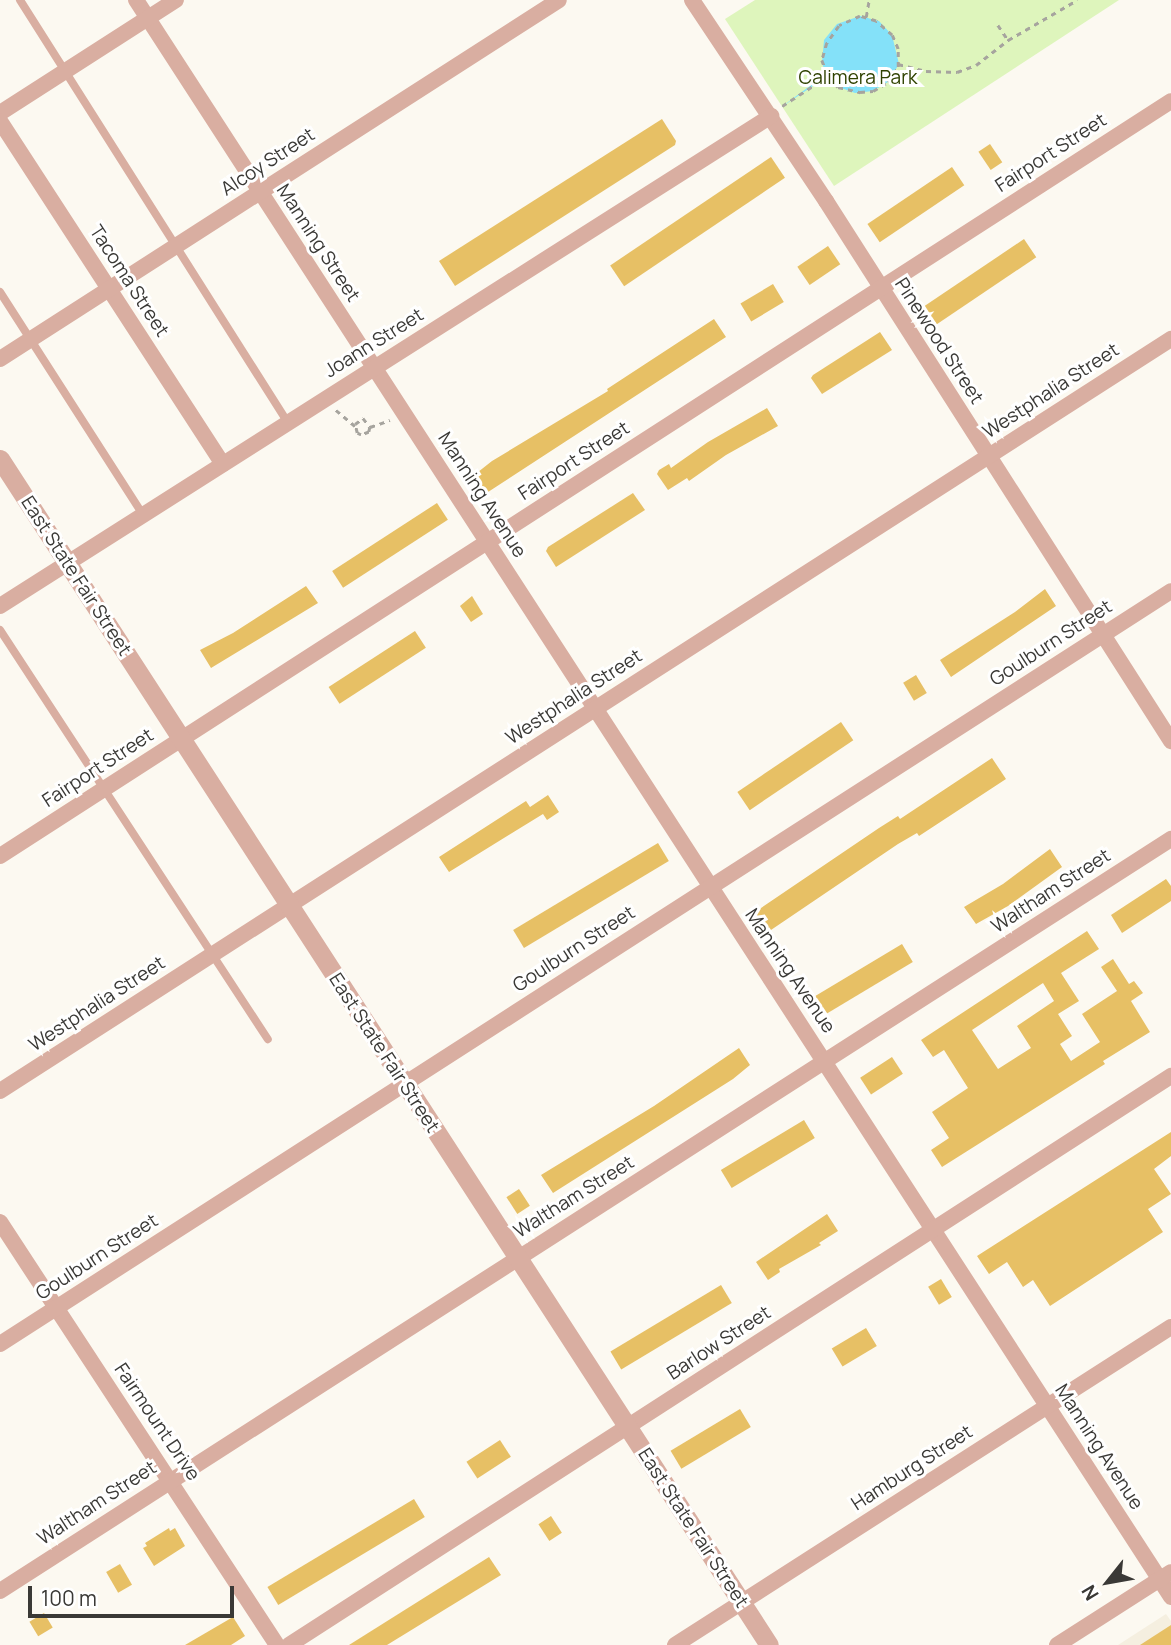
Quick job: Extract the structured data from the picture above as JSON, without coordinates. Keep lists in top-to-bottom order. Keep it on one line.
{"streets":{"street":["Fairport Street","Alcoy Street","Manning Street","Tacoma Street","Pinewood Street","Joann Street","Westphalia Street","Manning Avenue","East State Fair Street","Goulburn Street","Waltham Street","Barlow Street","Fairmount Drive","Hamburg Street"]},"crossings":[["Fairport Street","Pinewood Street"],["Fairport Street","Manning Avenue"],["Fairport Street","East State Fair Street"],["Alcoy Street","Manning Street"],["Alcoy Street","Tacoma Street"],["Manning Street","Joann Street"],["Manning Street","Manning Avenue"],["Tacoma Street","Joann Street"],["Pinewood Street","Joann Street"],["Pinewood Street","Westphalia Street"],["Pinewood Street","Goulburn Street"],["Joann Street","Manning Avenue"],["Joann Street","East State Fair Street"],["Westphalia Street","Manning Avenue"],["Westphalia Street","East State Fair Street"],["Manning Avenue","Goulburn Street"],["Manning Avenue","Waltham Street"],["Manning Avenue","Barlow Street"],["Manning Avenue","Hamburg Street"],["East State Fair Street","Goulburn Street"],["East State Fair Street","Waltham Street"],["East State Fair Street","Barlow Street"],["East State Fair Street","Hamburg Street"],["Goulburn Street","Fairmount Drive"],["Waltham Street","Fairmount Drive"]],"parks":["Calimera Park"],"scale_bar":"100 m","north":"bottom left"}
